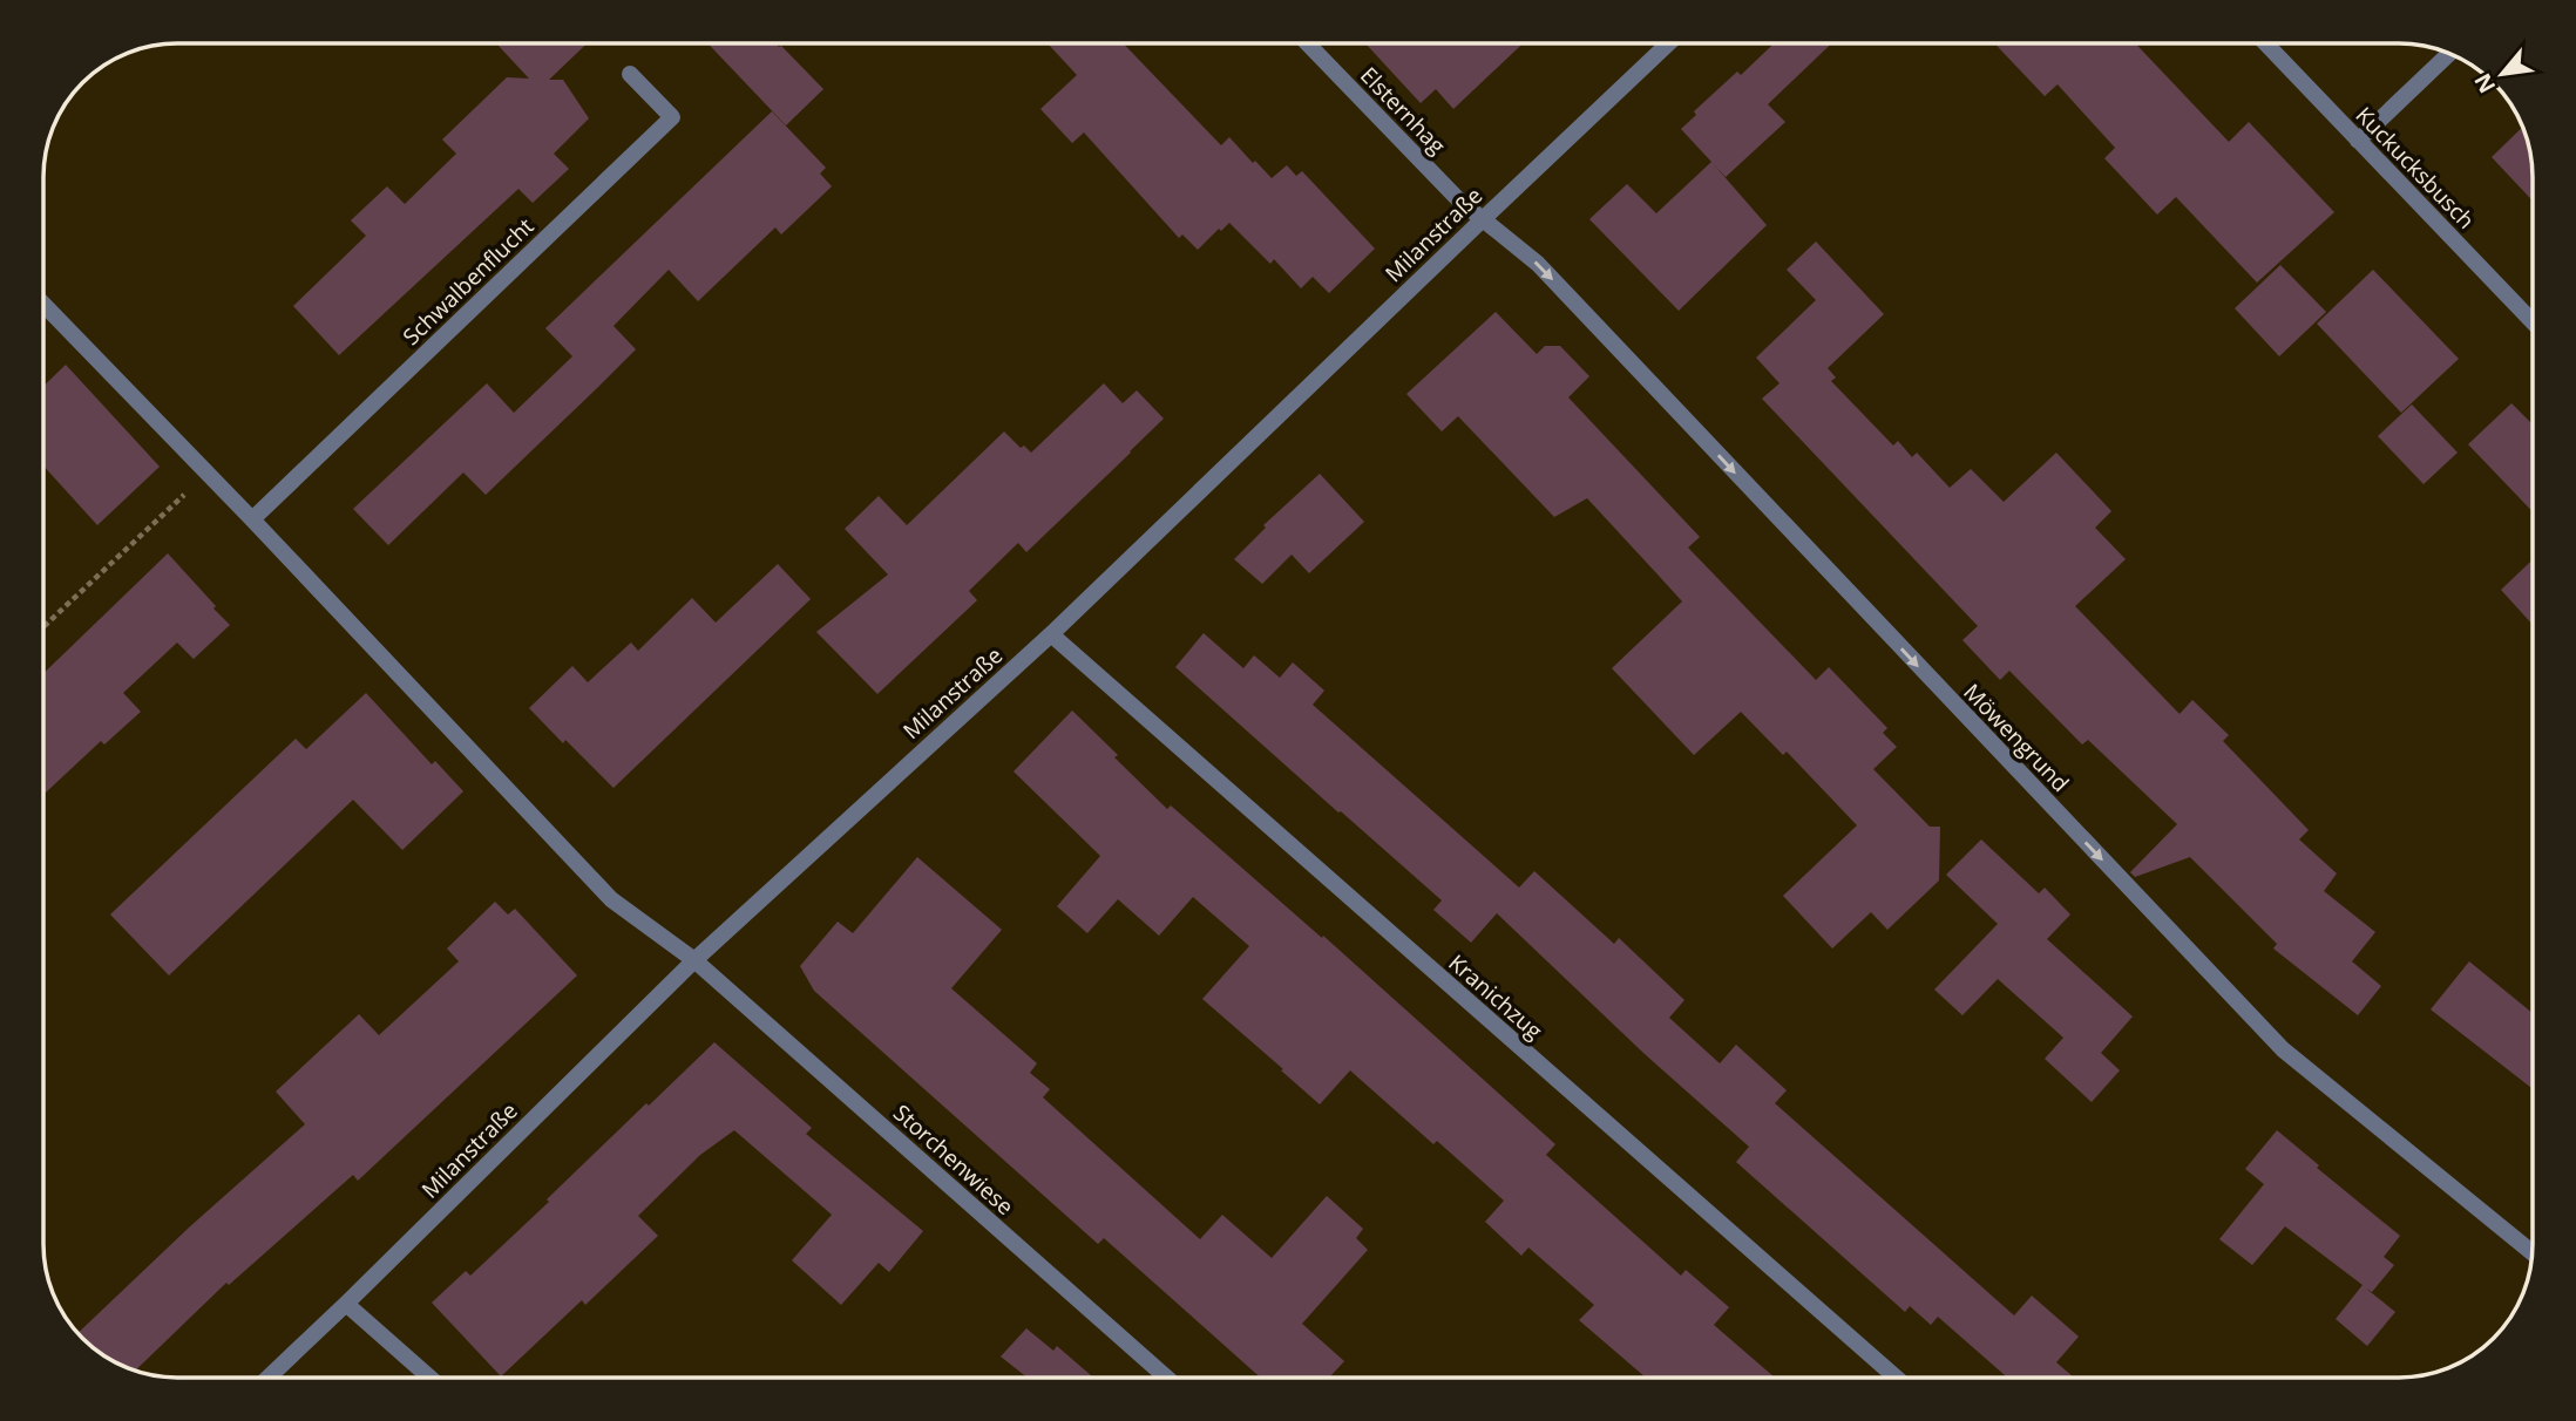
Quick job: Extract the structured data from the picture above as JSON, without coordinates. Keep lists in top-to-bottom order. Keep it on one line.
{"streets":{"street":["Elsternhag","Kuckucksbusch","Milanstraße","Schwalbenflucht","Möwengrund","Kranichzug","Storchenwiese"]},"crossings":[["Elsternhag","Milanstraße"],["Elsternhag","Möwengrund"],["Milanstraße","Möwengrund"],["Milanstraße","Kranichzug"],["Milanstraße","Storchenwiese"]],"one_way":["Möwengrund"],"north":"bottom left"}
